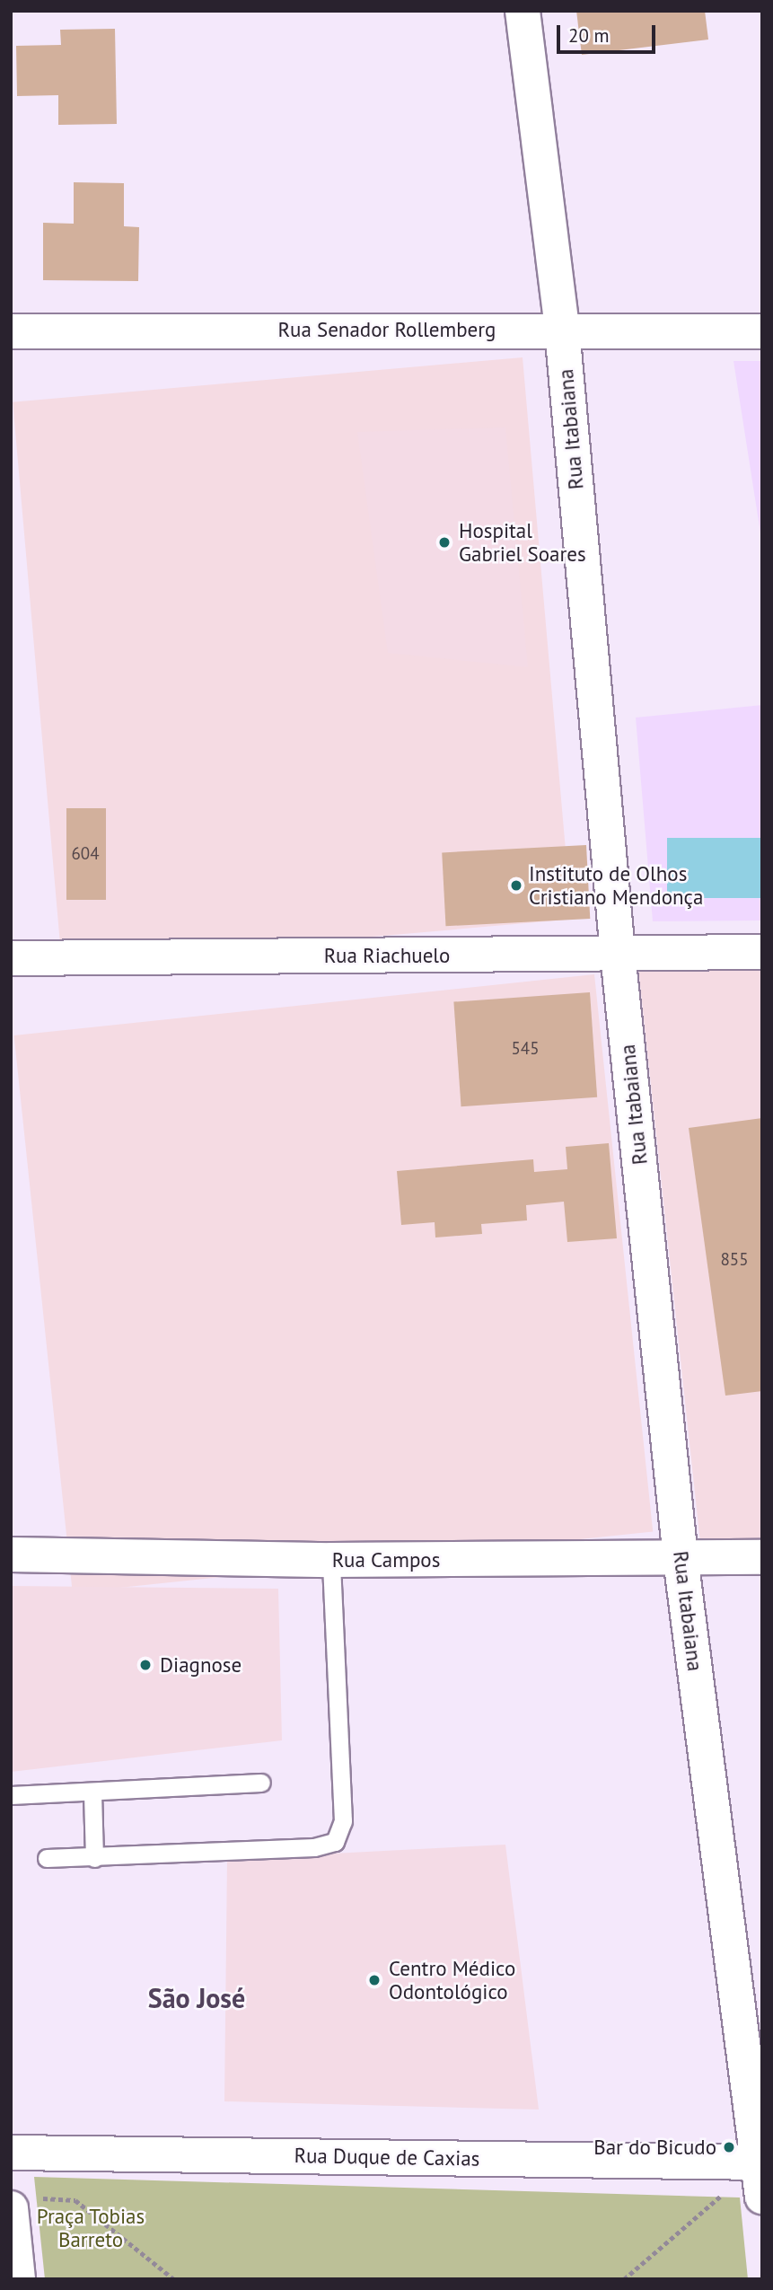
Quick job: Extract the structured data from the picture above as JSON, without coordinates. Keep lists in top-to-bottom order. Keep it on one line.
{"streets":{"street":["Rua Senador Rollemberg","Rua Itabaiana","Rua Riachuelo","Rua Campos","Rua Duque de Caxias"]},"crossings":[["Rua Senador Rollemberg","Rua Itabaiana"],["Rua Itabaiana","Rua Riachuelo"],["Rua Itabaiana","Rua Campos"],["Rua Itabaiana","Rua Duque de Caxias"]],"districts":["São José"],"parks":["Praça Tobias Barreto"],"places":["Hospital Gabriel Soares","Instituto de Olhos Cristiano Mendonça","Diagnose","Centro Médico Odontológico","Bar do Bicudo"],"house_numbers":["604","545","855"],"scale_bar":"20 m"}
